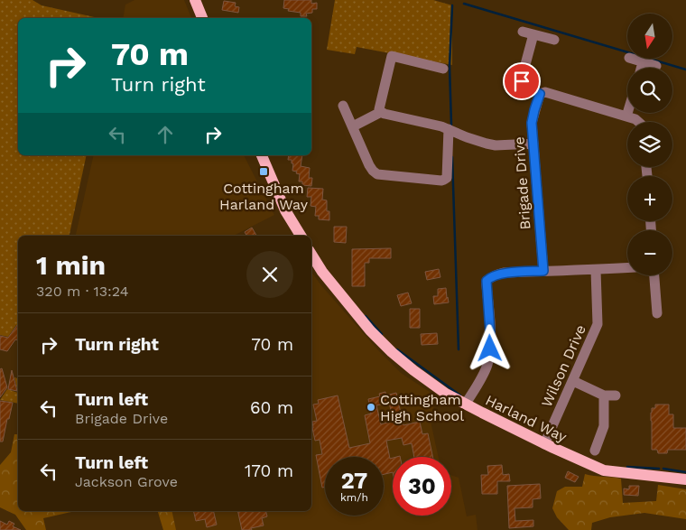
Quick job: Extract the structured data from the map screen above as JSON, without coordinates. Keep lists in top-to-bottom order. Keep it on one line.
{"streets":{"main road":["Harland Way"],"street":["Brigade Drive","Wilson Drive"]},"crossings":[["Wilson Drive","Harland Way"]],"places":{"transit":["Cottingham Harland Way"],"other":["Cottingham High School"]},"north":"bottom","page":{"map_buttons":["+","−"],"turn":["70 m","Turn right"],"heading":["1 min","320 m · 13:24"],"list":[{"name":"Turn right","value":"70 m"},{"name":"Turn left","note":"Brigade Drive","value":"60 m"},{"name":"Turn left","note":"Jackson Grove","value":"170 m"}],"speed":"27 km/h","limit":"30"}}
